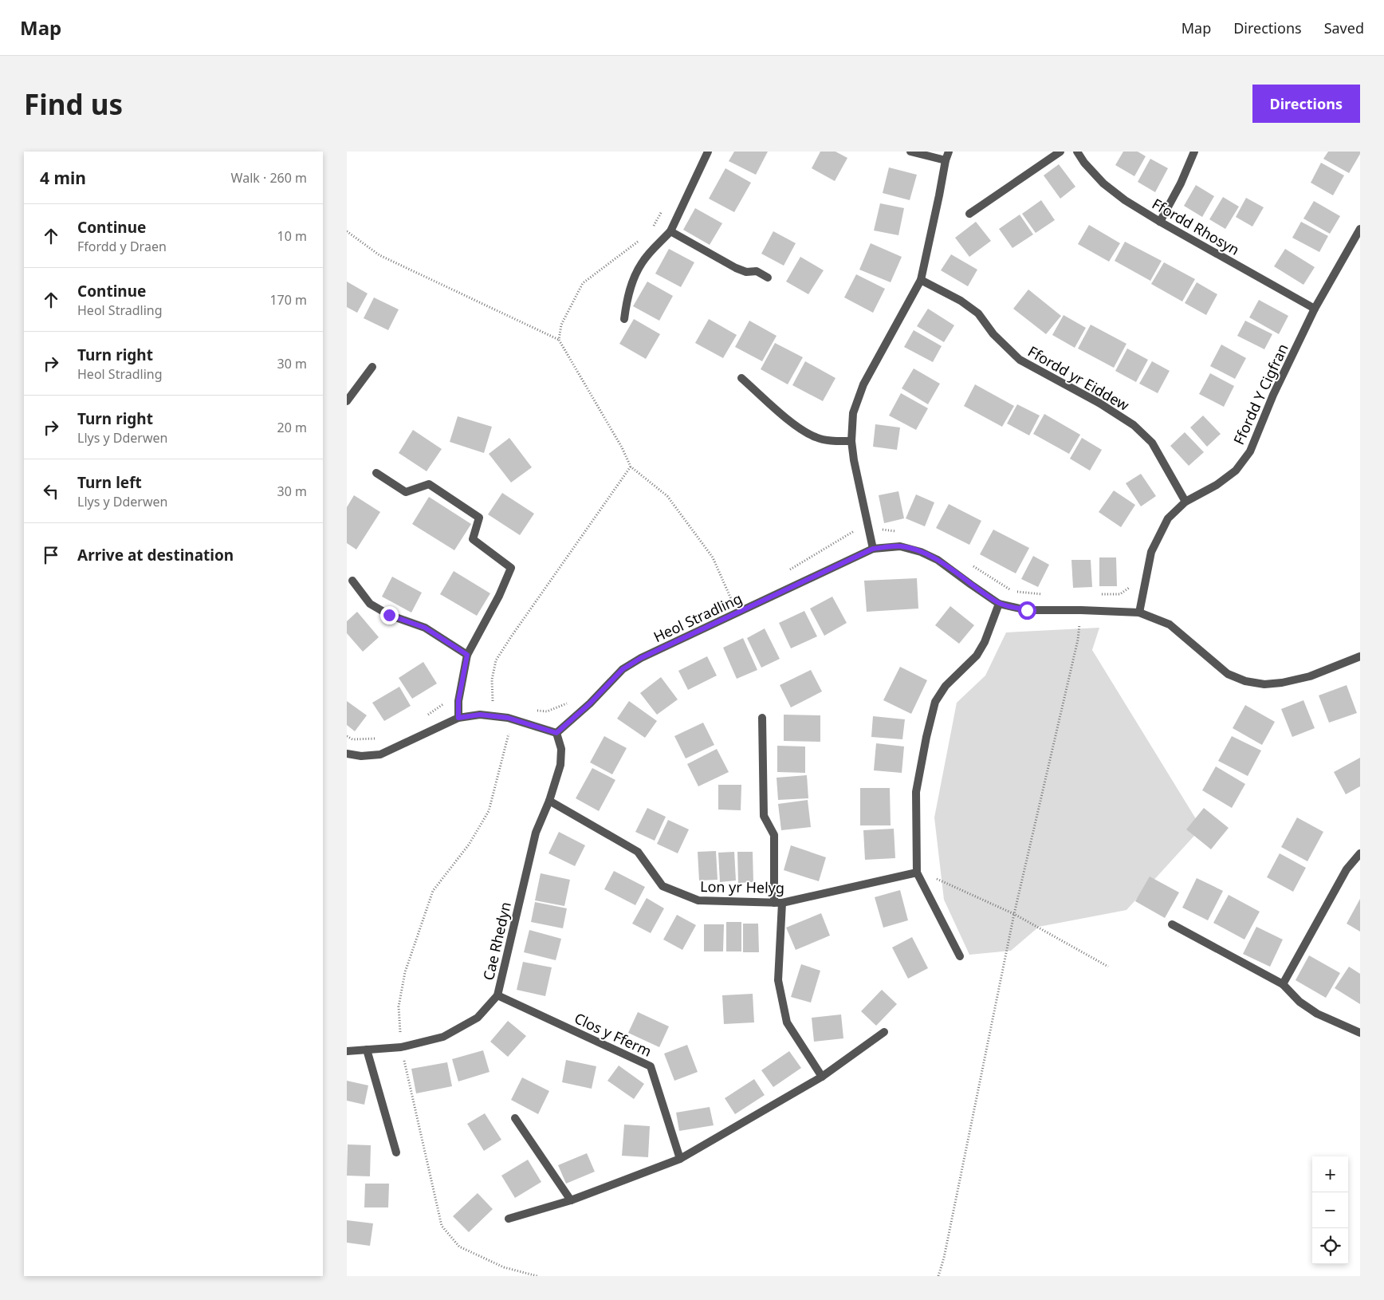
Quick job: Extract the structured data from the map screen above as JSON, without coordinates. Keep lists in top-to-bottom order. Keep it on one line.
{"streets":{"street":["Ffordd Rhosyn","Ffordd yr Eiddew","Ffordd Y Cigfran","Heol Stradling","Lon yr Helyg","Cae Rhedyn","Clos y Fferm"]},"crossings":[["Ffordd Rhosyn","Ffordd Y Cigfran"],["Ffordd yr Eiddew","Ffordd Y Cigfran"],["Heol Stradling","Cae Rhedyn"],["Lon yr Helyg","Cae Rhedyn"],["Cae Rhedyn","Clos y Fferm"]],"page":{"header":"Map","nav":["Map","Directions","Saved"],"buttons":"Directions","title":"Find us","heading":["4 min","Walk · 260 m"],"list":[["Continue","Ffordd y Draen","10 m"],["Continue","Heol Stradling","170 m"],["Turn right","Heol Stradling","30 m"],["Turn right","Llys y Dderwen","20 m"],["Turn left","Llys y Dderwen","30 m"],"Arrive at destination"],"map_buttons":["+","−"]}}
